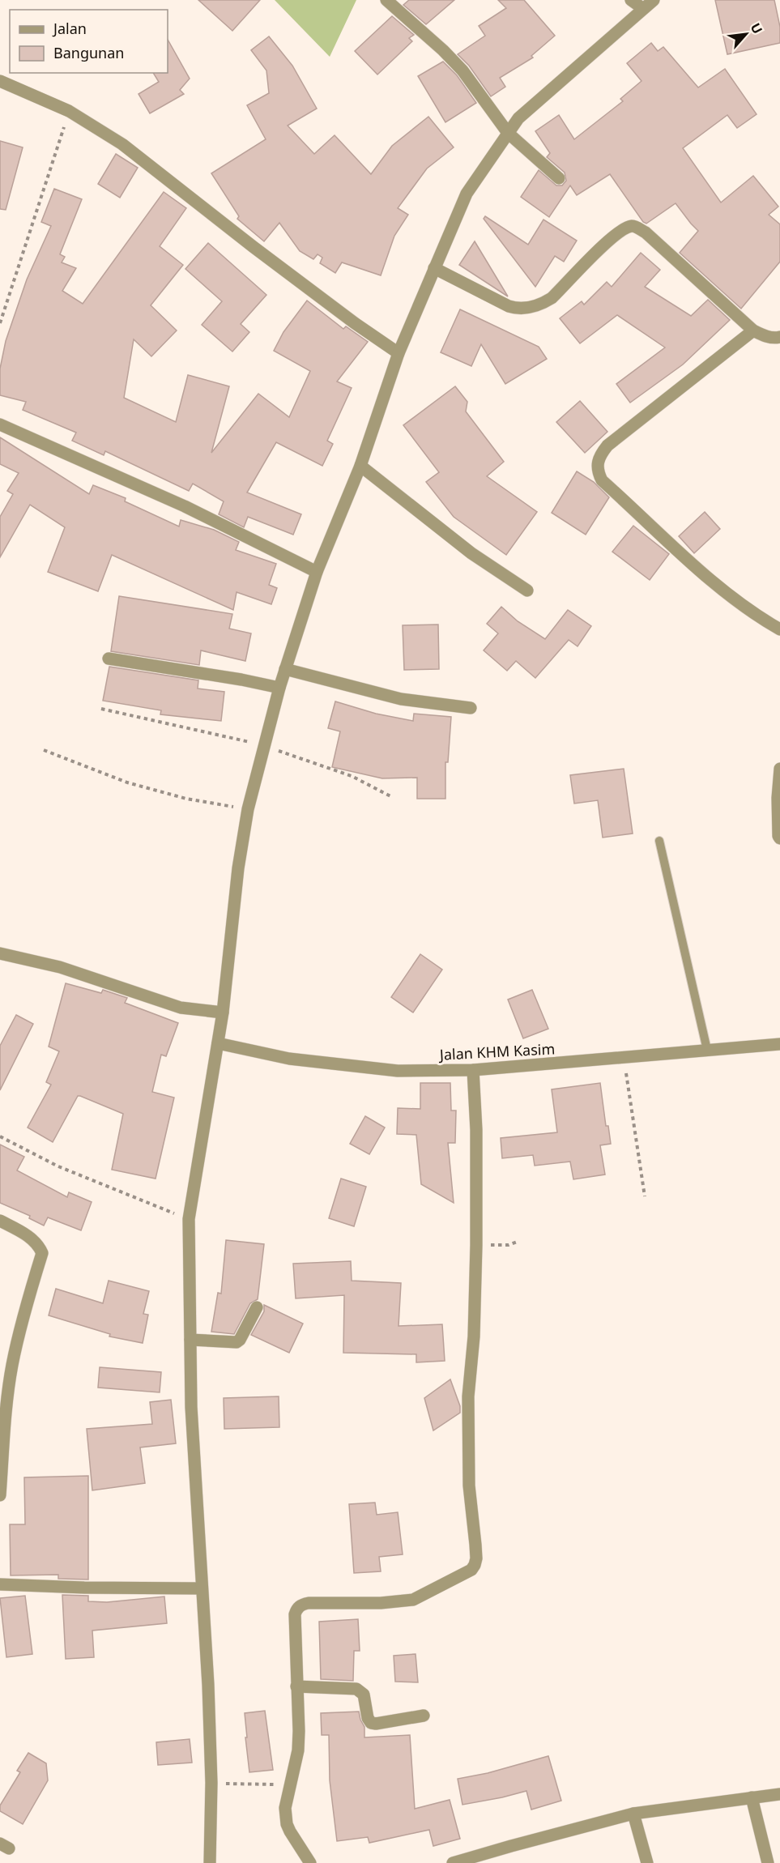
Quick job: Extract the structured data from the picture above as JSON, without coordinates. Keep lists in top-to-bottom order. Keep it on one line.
{"streets":{"street":["Jalan KHM Kasim"]},"legend":["Jalan","Bangunan"],"north":"top right"}
